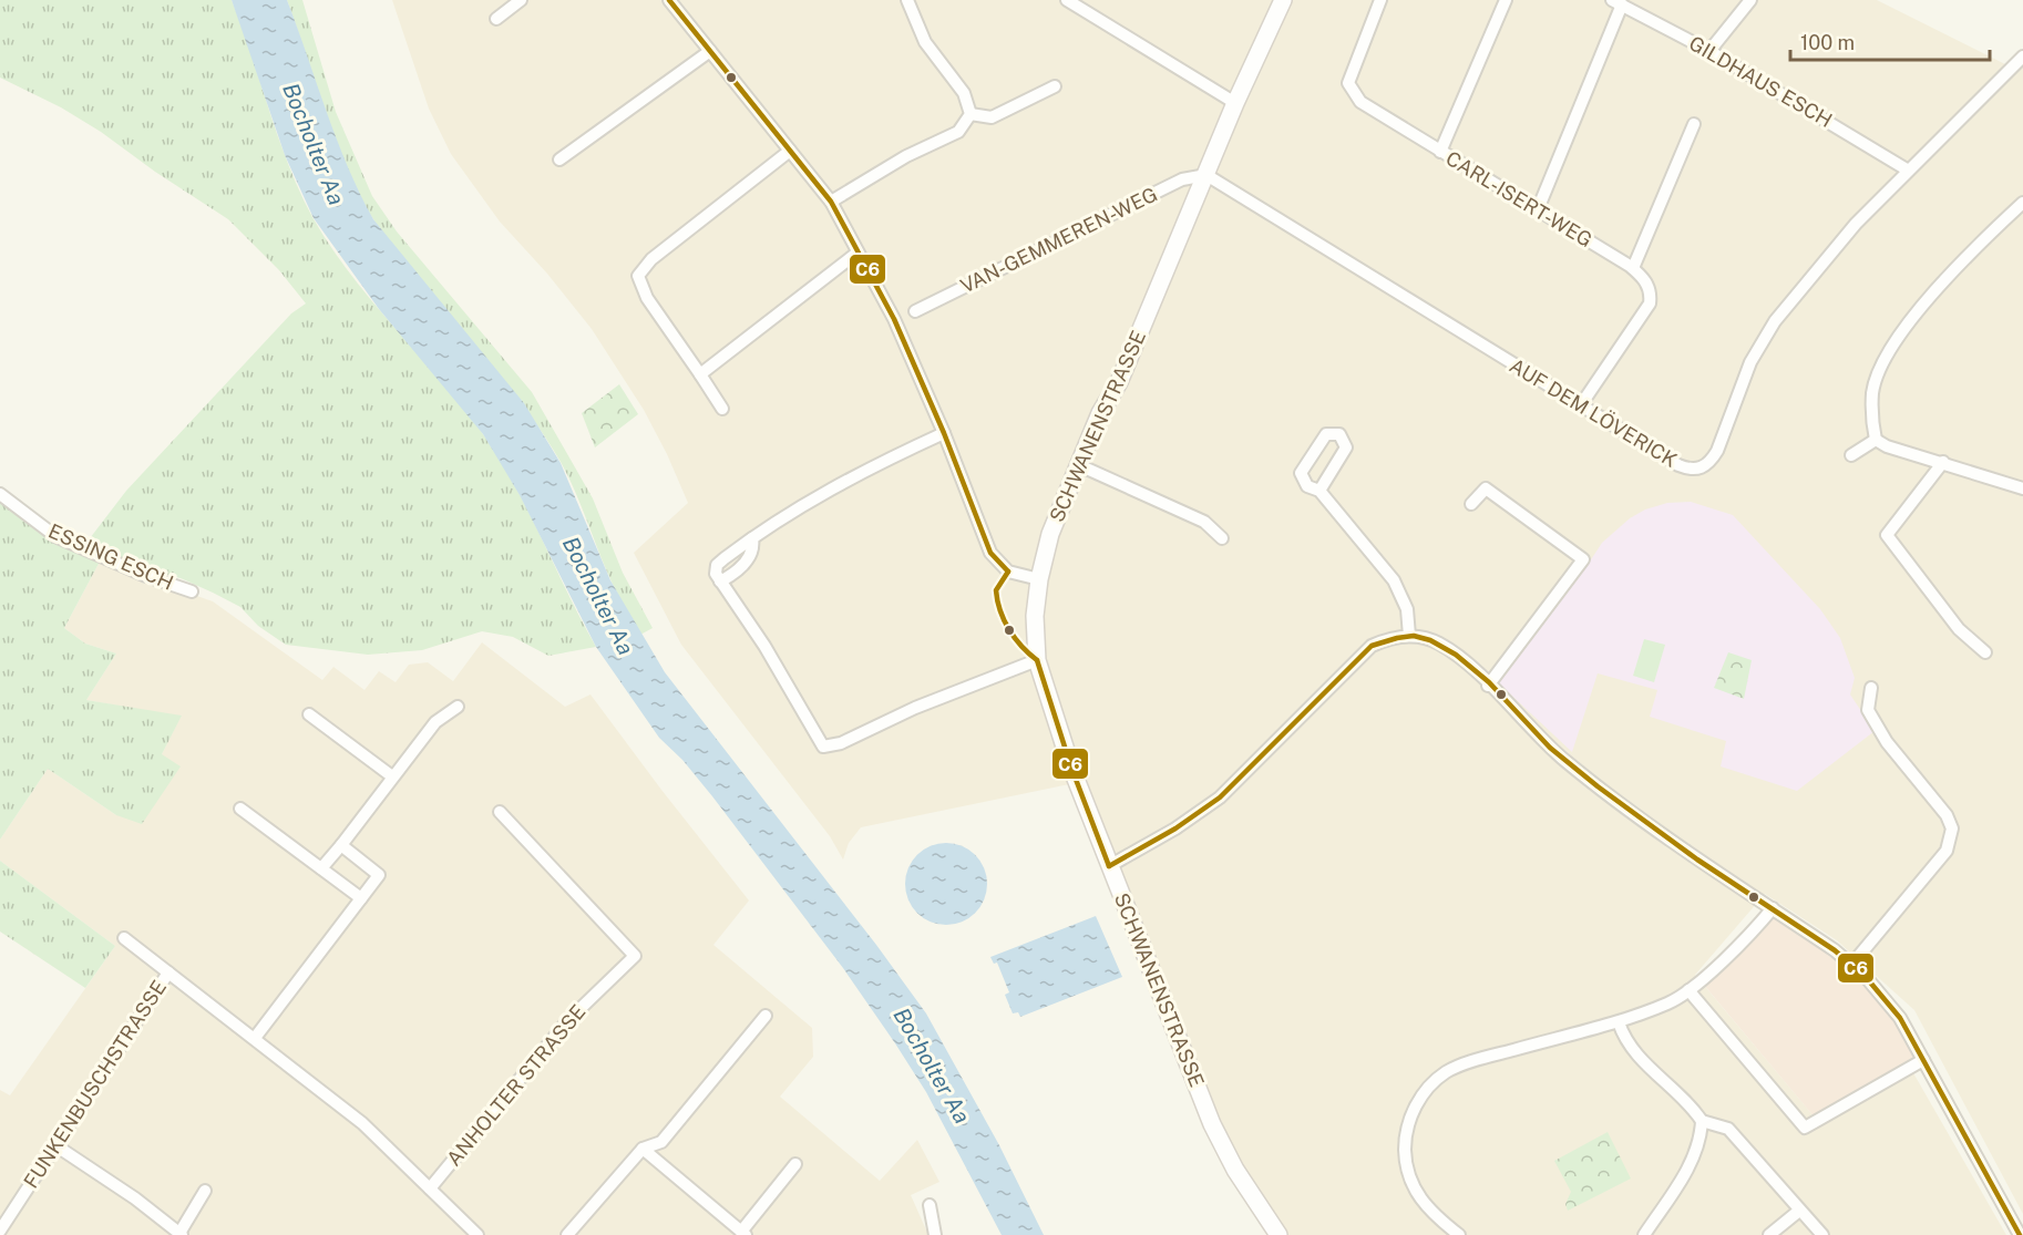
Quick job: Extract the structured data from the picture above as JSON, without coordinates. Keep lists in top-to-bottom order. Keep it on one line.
{"streets":{"street":["GILDHAUS ESCH","CARL-ISERT-WEG","VAN-GEMMEREN-WEG","AUF DEM LÖVERICK","SCHWANENSTRASSE","ESSING ESCH","FUNKENBUSCHSTRASSE","ANHOLTER STRASSE"]},"crossings":[["GILDHAUS ESCH","AUF DEM LÖVERICK"],["CARL-ISERT-WEG","AUF DEM LÖVERICK"],["VAN-GEMMEREN-WEG","AUF DEM LÖVERICK"],["VAN-GEMMEREN-WEG","SCHWANENSTRASSE"],["AUF DEM LÖVERICK","SCHWANENSTRASSE"]],"water":["Bocholter Aa"],"lines":["transit line C6"],"scale_bar":"100 m"}
